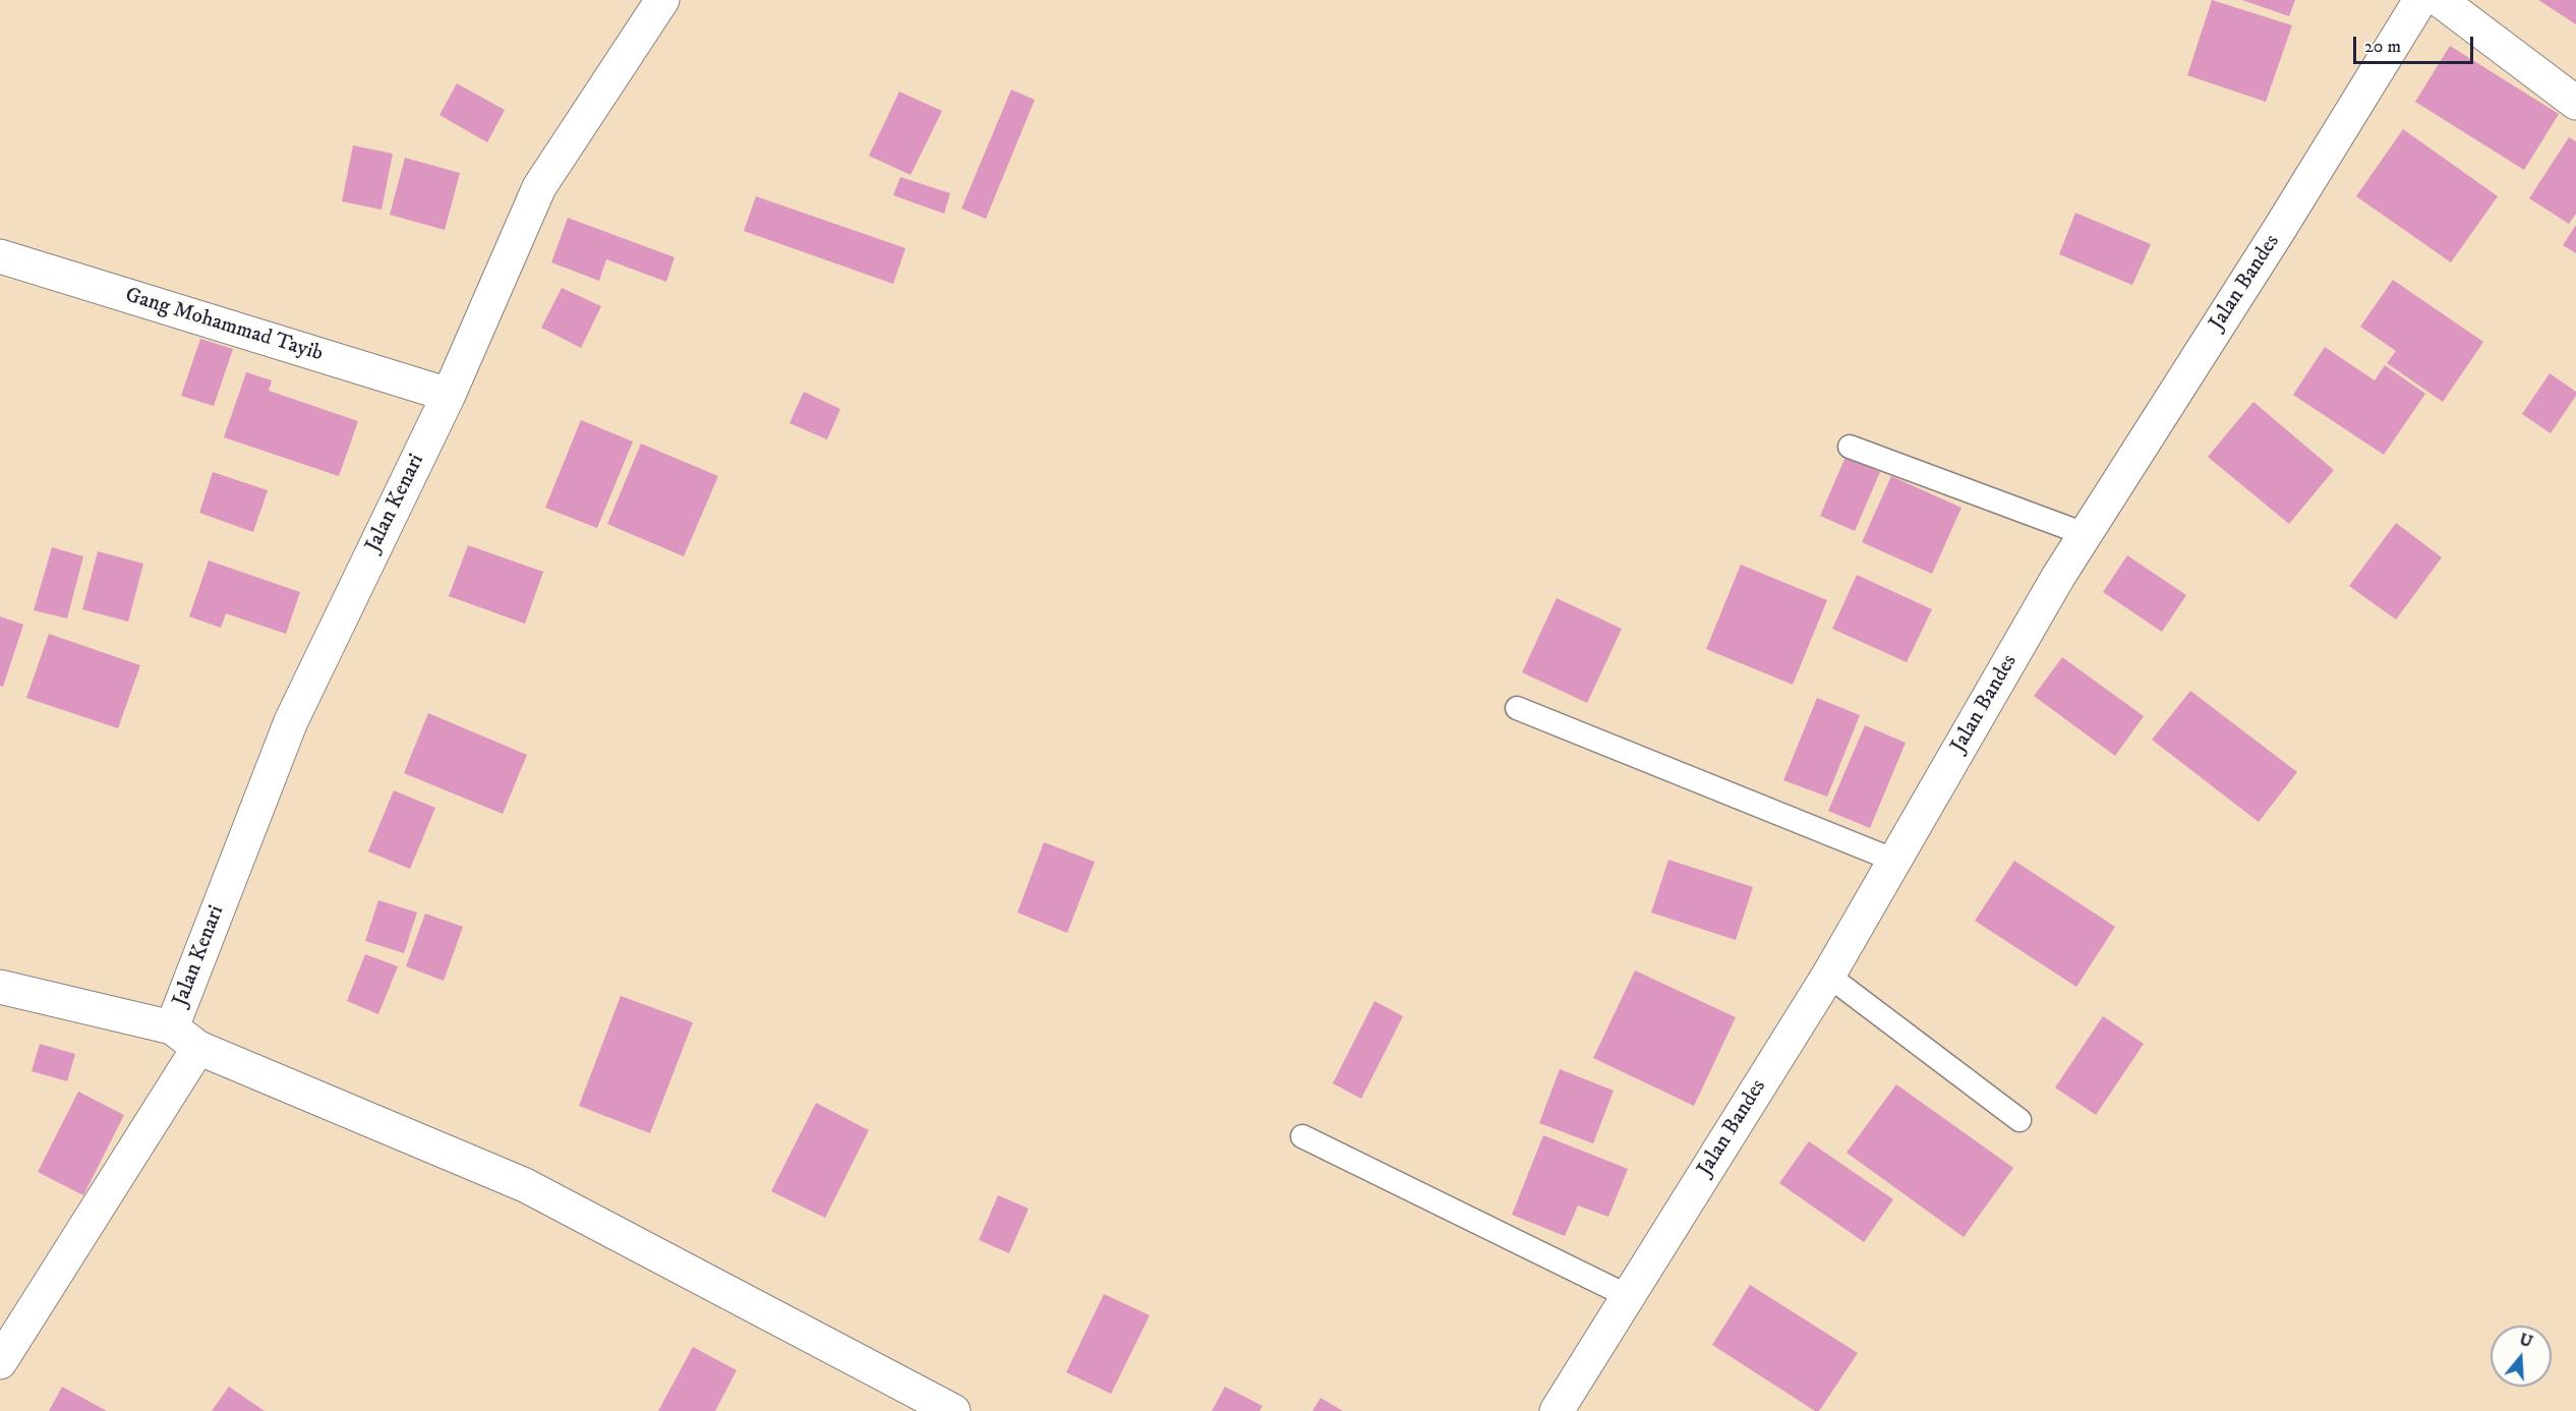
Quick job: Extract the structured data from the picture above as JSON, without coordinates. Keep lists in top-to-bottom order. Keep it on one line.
{"streets":{"street":["Jalan Bandes","Gang Mohammad Tayib","Jalan Kenari"]},"crossings":[["Gang Mohammad Tayib","Jalan Kenari"]],"scale_bar":"20 m","north":"top"}
